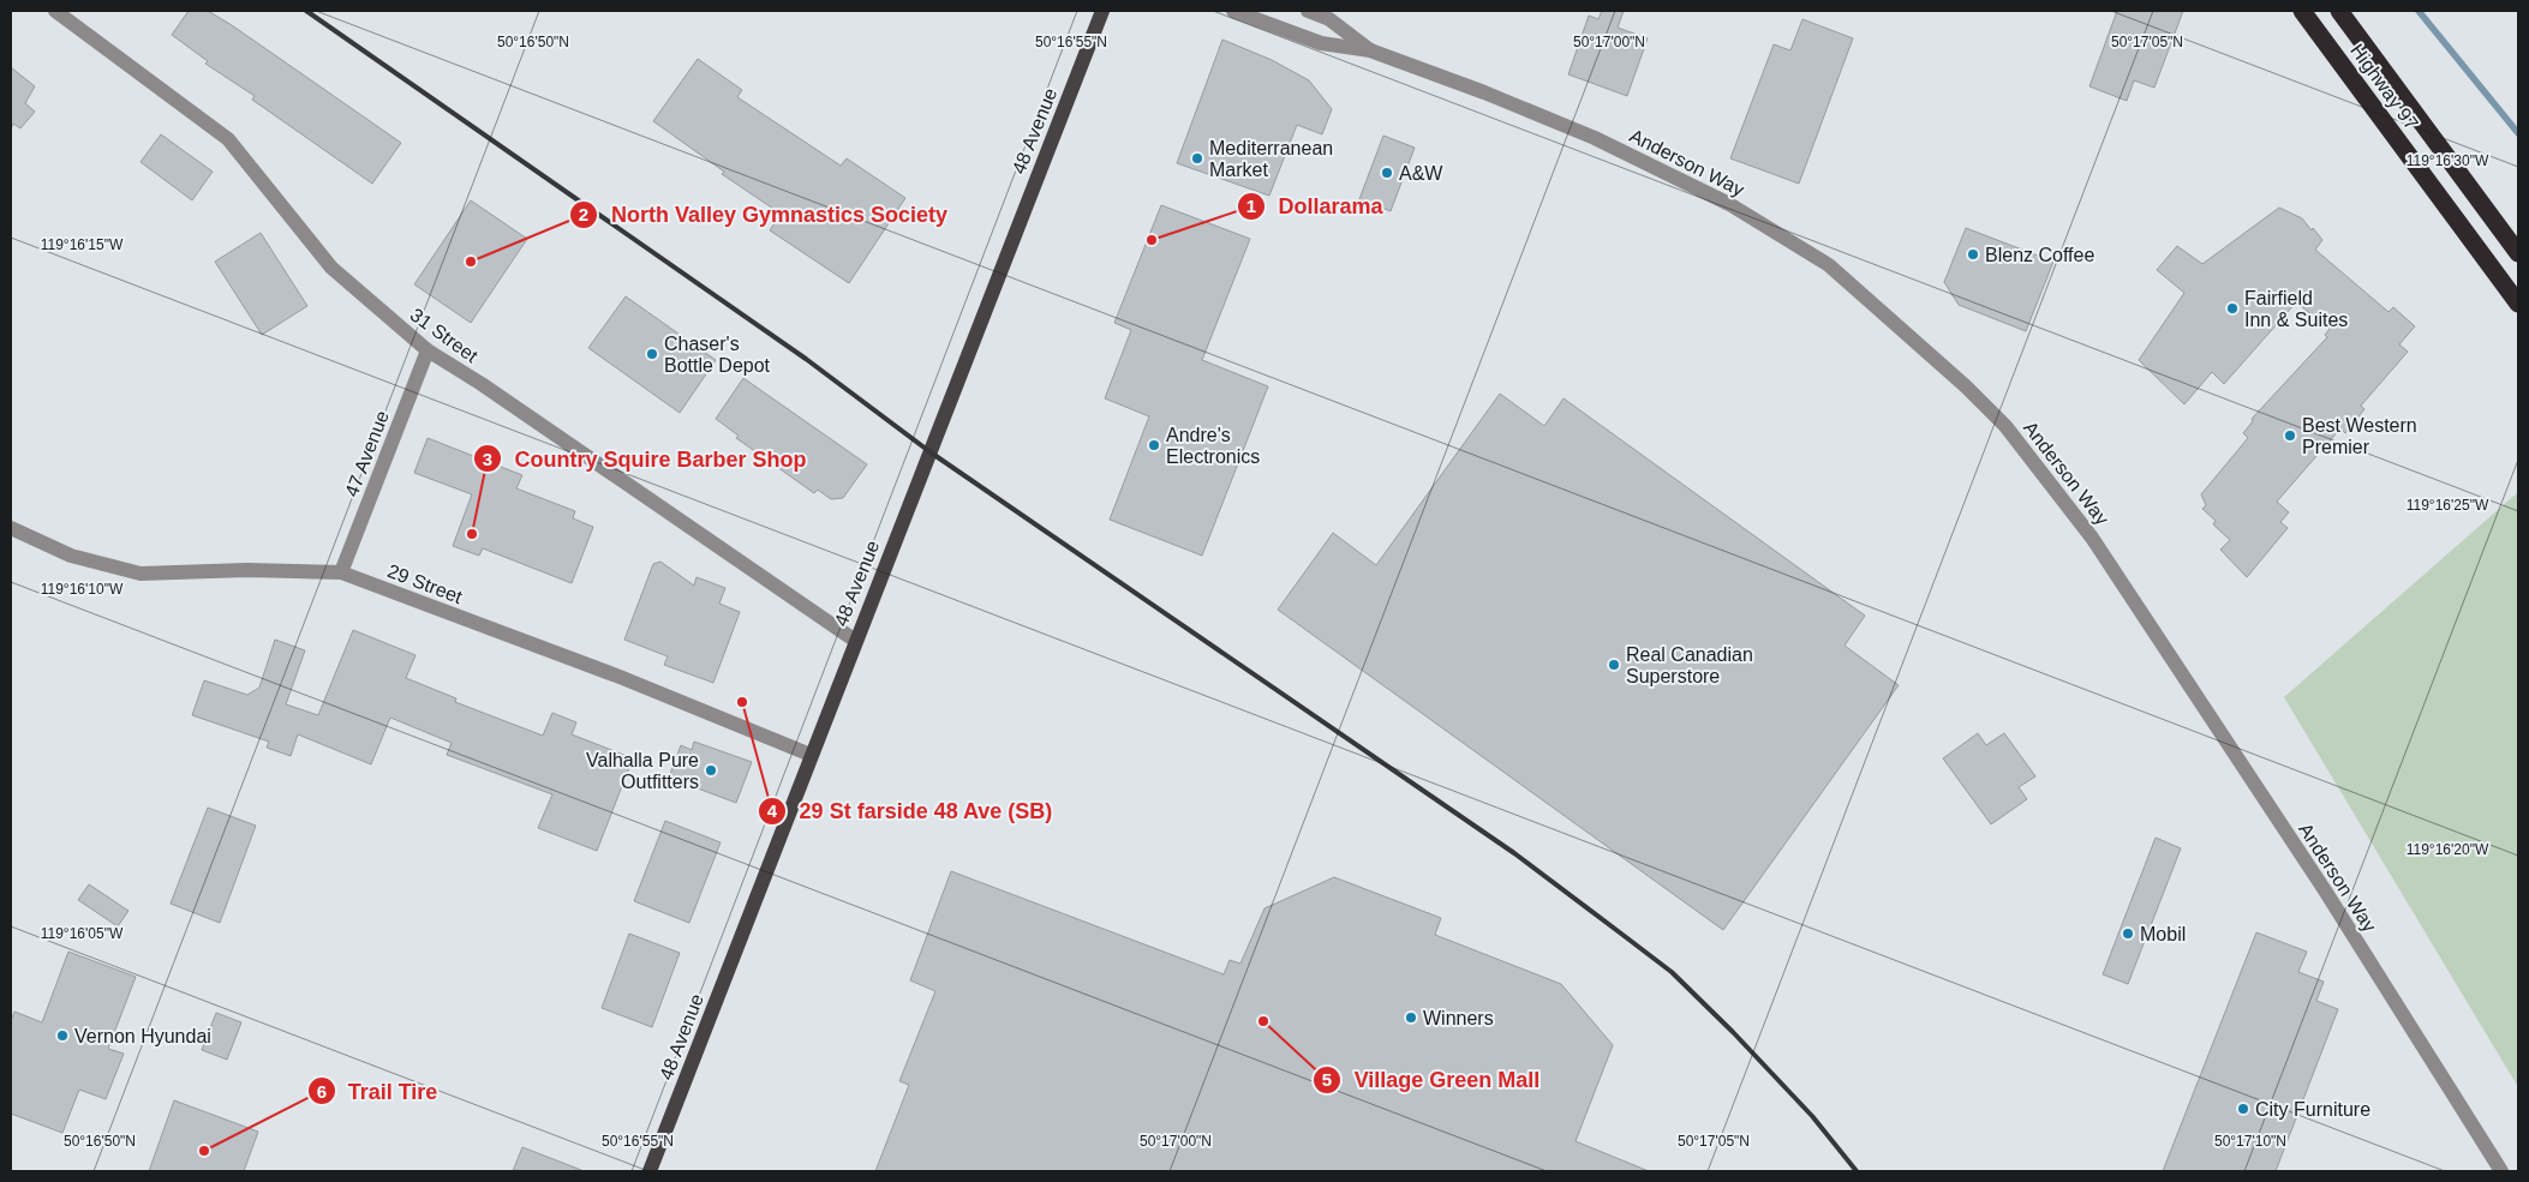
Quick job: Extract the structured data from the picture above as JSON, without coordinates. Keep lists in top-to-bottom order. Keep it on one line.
{"streets":{"highway":["Highway 97"],"main road":["48 Avenue"],"street":["Anderson Way","31 Street","47 Avenue","29 Street"]},"crossings":[["48 Avenue","31 Street"],["48 Avenue","29 Street"],["31 Street","47 Avenue"],["47 Avenue","29 Street"]],"places":["Mediterranean Market","A&W","Dollarama","Blenz Coffee","North Valley Gymnastics Society","Fairfield Inn & Suites","Chaser's Bottle Depot","Best Western Premier","Andre's Electronics","Country Squire Barber Shop","Real Canadian Superstore","29 St farside 48 Ave (SB)","Valhalla Pure Outfitters","Mobil","Winners","Village Green Mall","Vernon Hyundai","City Furniture","Trail Tire"],"coordinates":["50°17'05\"N","50°16'50\"N","50°16'55\"N","50°17'00\"N","119°16'30\"W","119°16'15\"W","119°16'25\"W","119°16'10\"W","119°16'20\"W","119°16'05\"W","50°17'10\"N"]}
